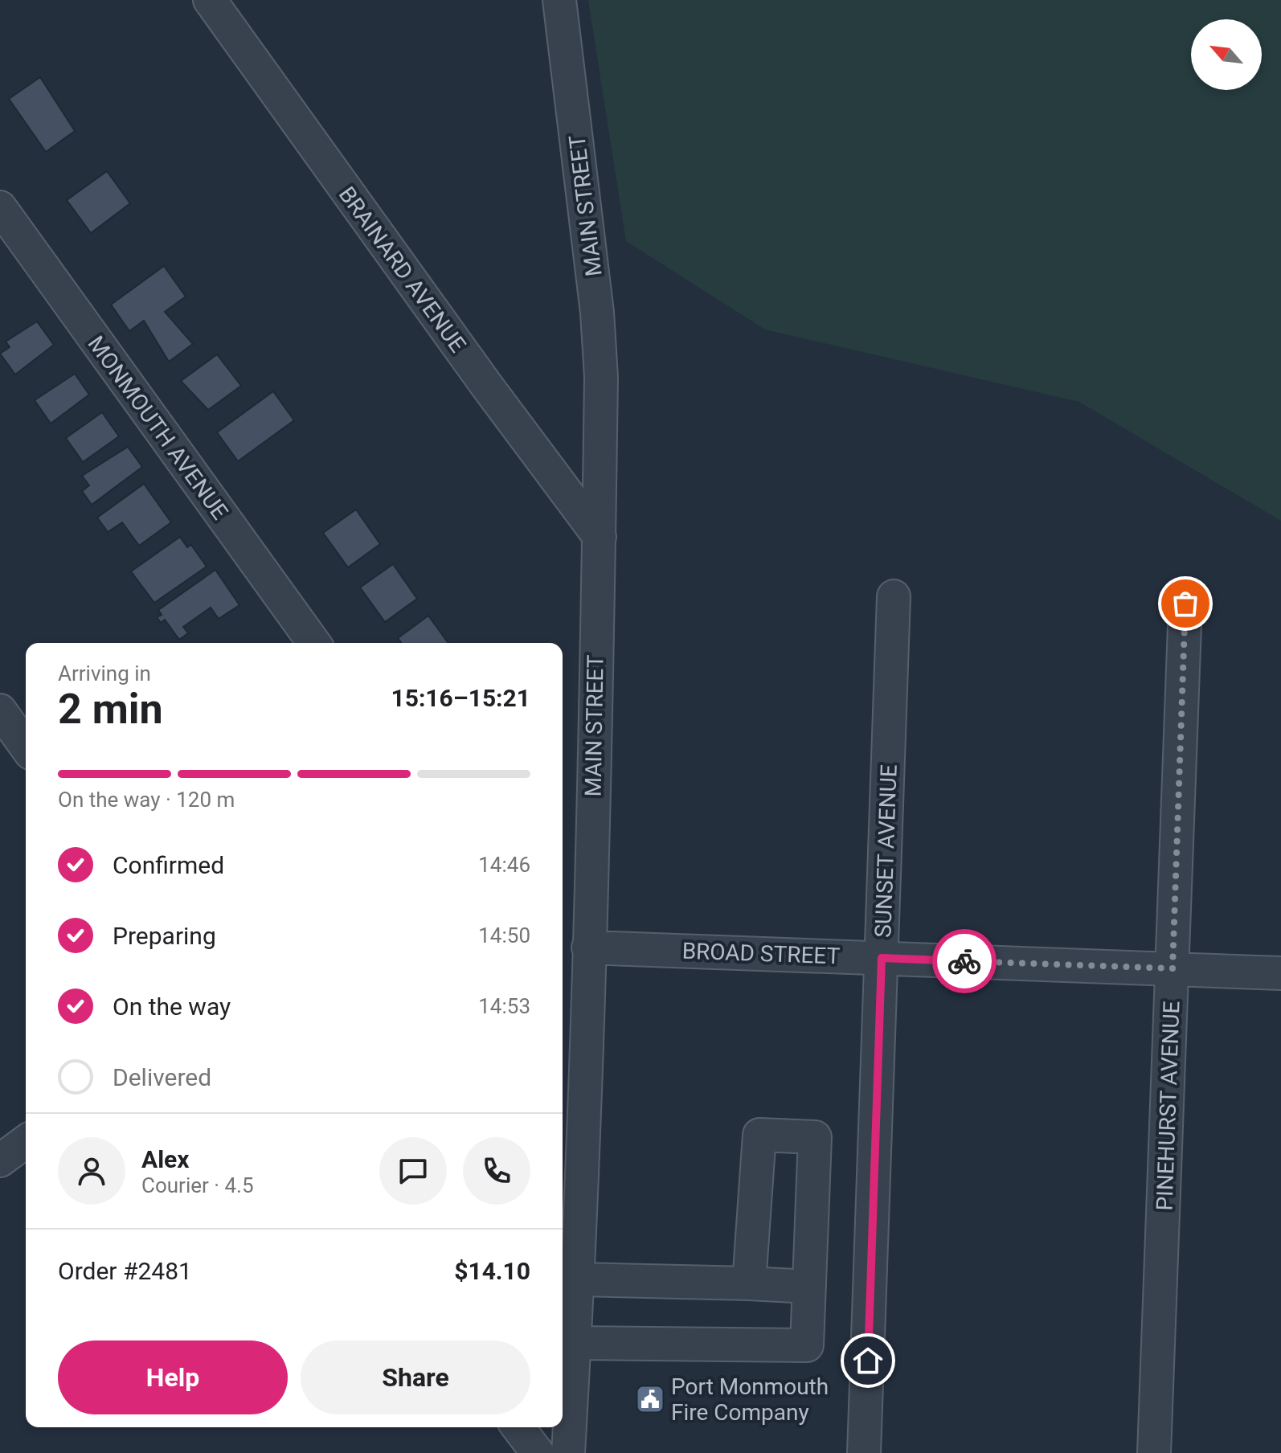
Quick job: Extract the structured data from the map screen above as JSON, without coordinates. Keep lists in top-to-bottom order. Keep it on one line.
{"streets":{"street":["MAIN STREET","BRAINARD AVENUE","MONMOUTH AVENUE","SUNSET AVENUE","BROAD STREET","PINEHURST AVENUE"]},"crossings":[["MAIN STREET","BRAINARD AVENUE"],["MAIN STREET","BROAD STREET"],["SUNSET AVENUE","BROAD STREET"],["BROAD STREET","PINEHURST AVENUE"]],"places":{"public building":["Port Monmouth Fire Company"]},"north":"top left","page":{"heading":["2 min","Arriving in","15:16–15:21"],"panel":["Alex","Courier · 4.5","Order #2481","$14.10"],"bar":"On the way · 120 m","list":[["Confirmed","14:46"],["Preparing","14:50"],["On the way","14:53"],"Delivered"],"buttons":["Help","Share"]}}
